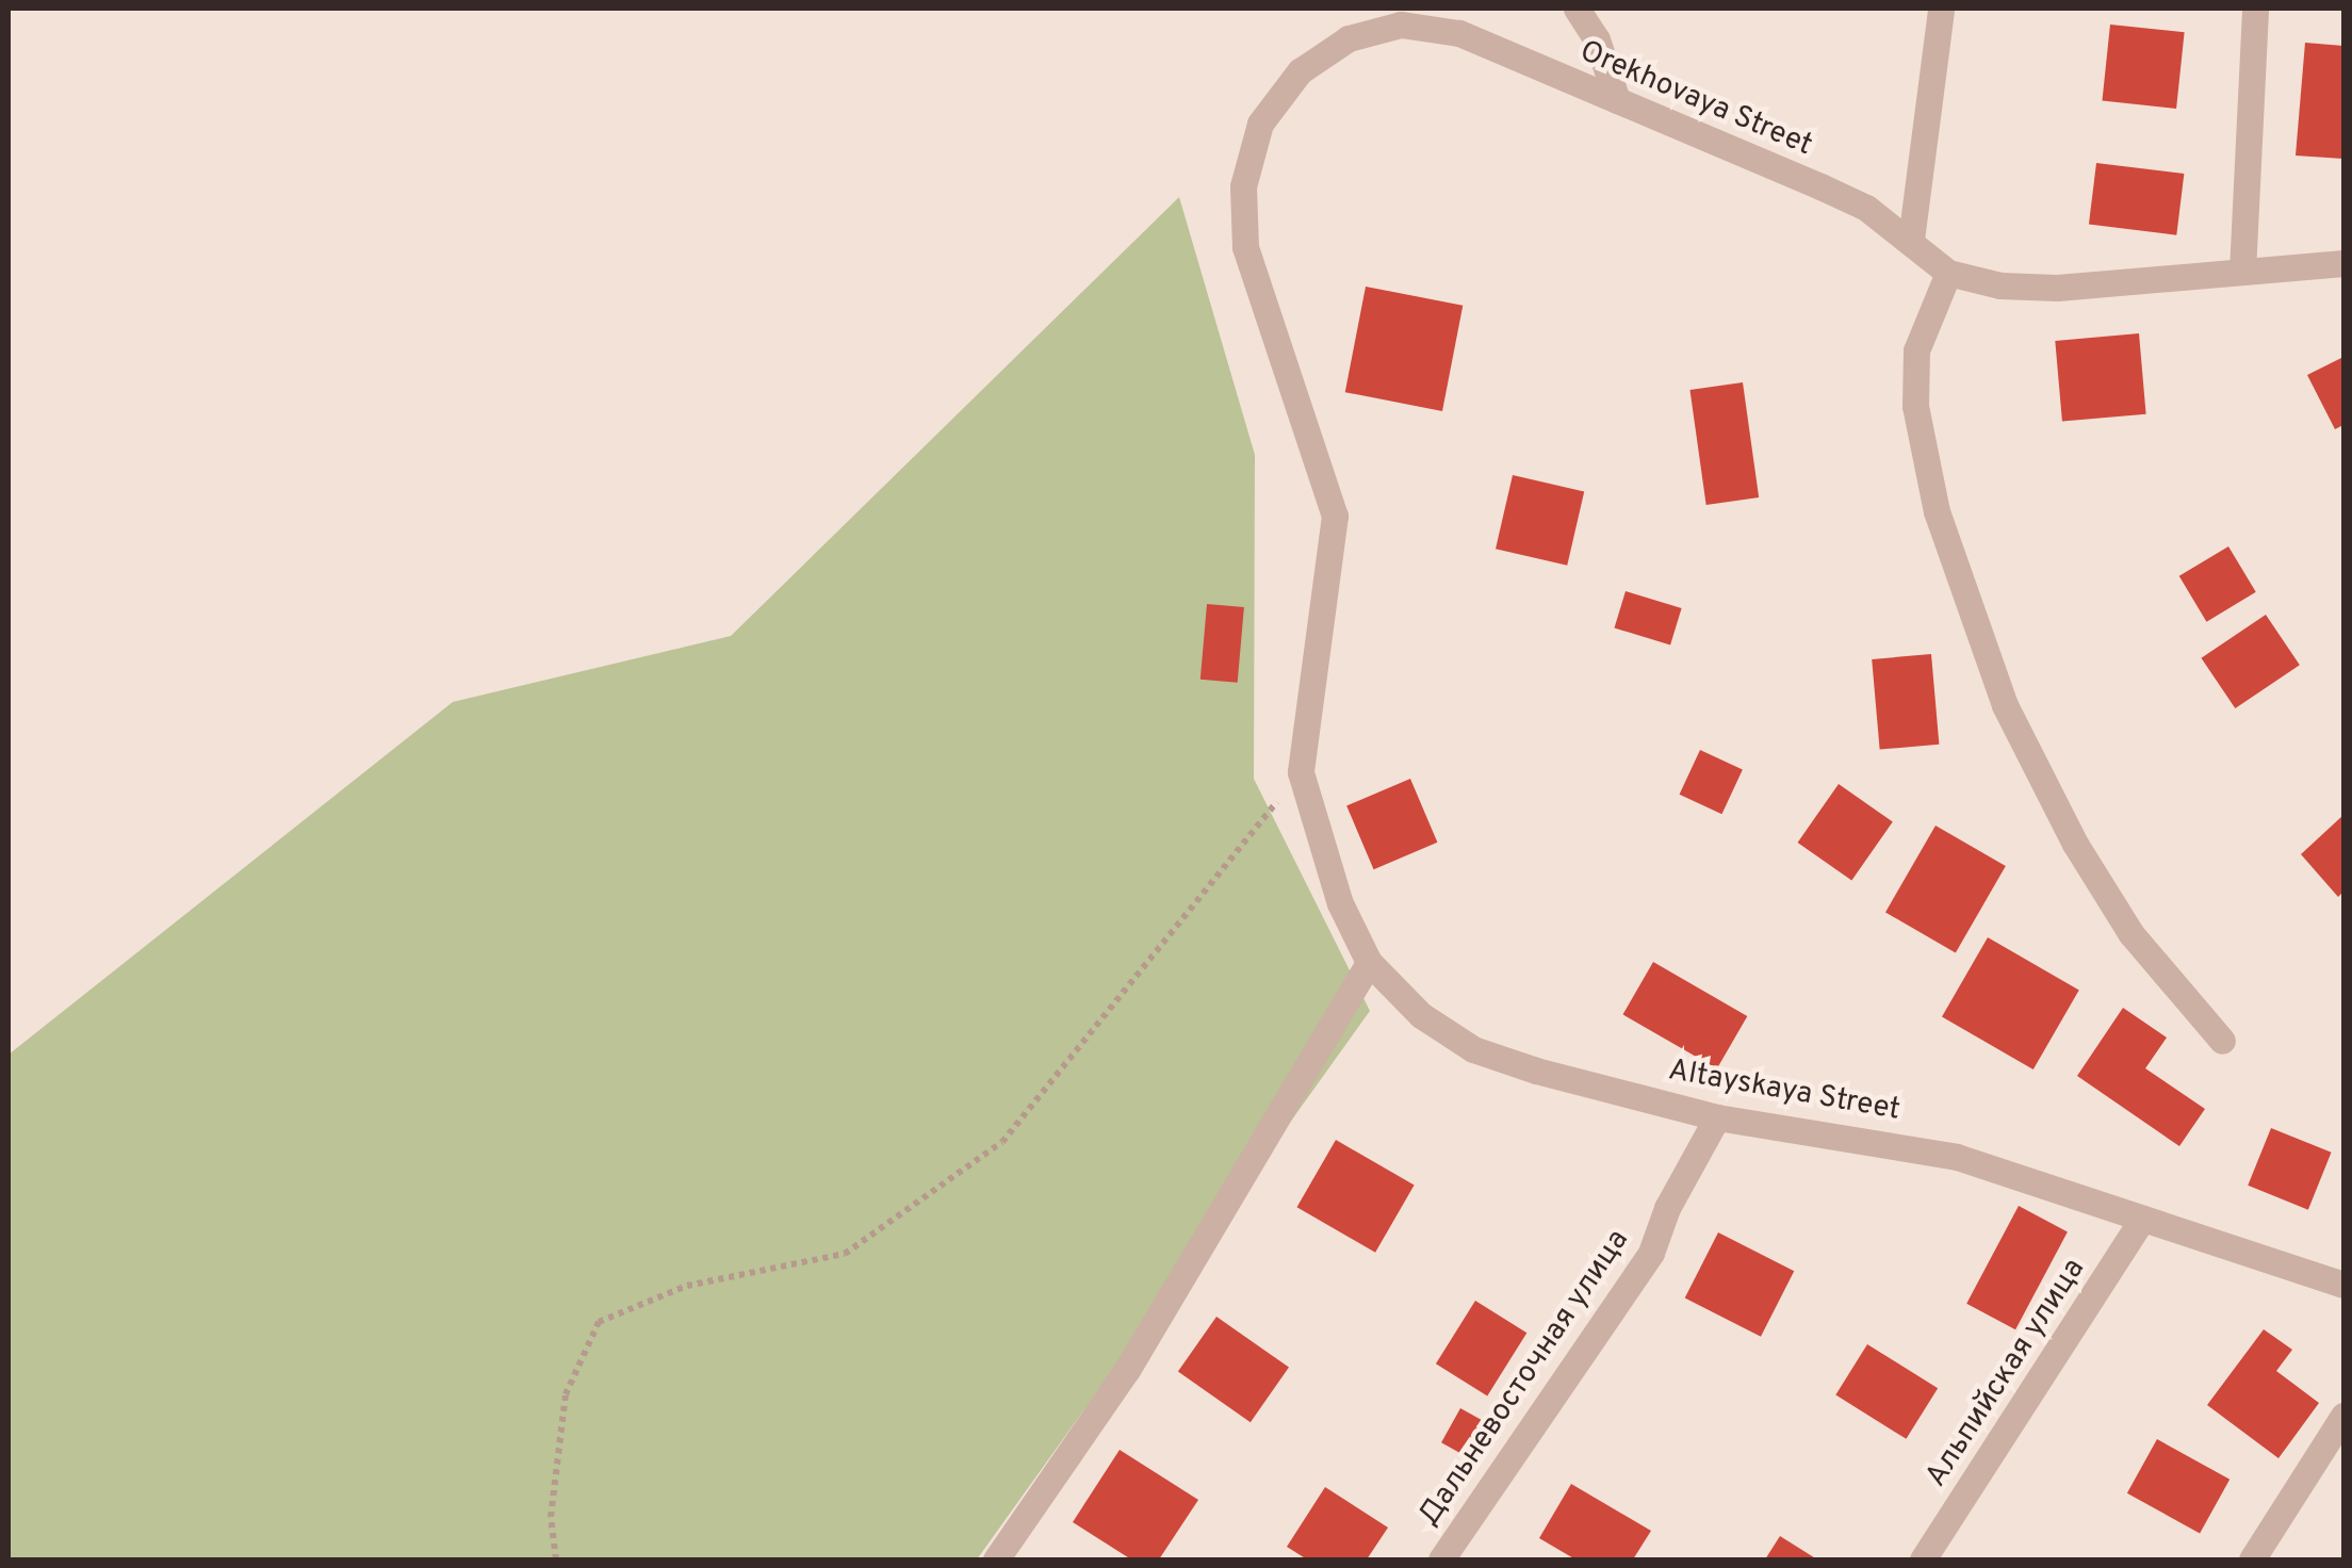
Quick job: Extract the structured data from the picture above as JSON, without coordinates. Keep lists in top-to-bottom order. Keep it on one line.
{"streets":{"street":["Orekhovaya Street","Altayskaya Street","Альпийская улица","Дальневосточная улица"]},"crossings":[["Orekhovaya Street","Altayskaya Street"],["Altayskaya Street","Альпийская улица"],["Altayskaya Street","Дальневосточная улица"]]}
